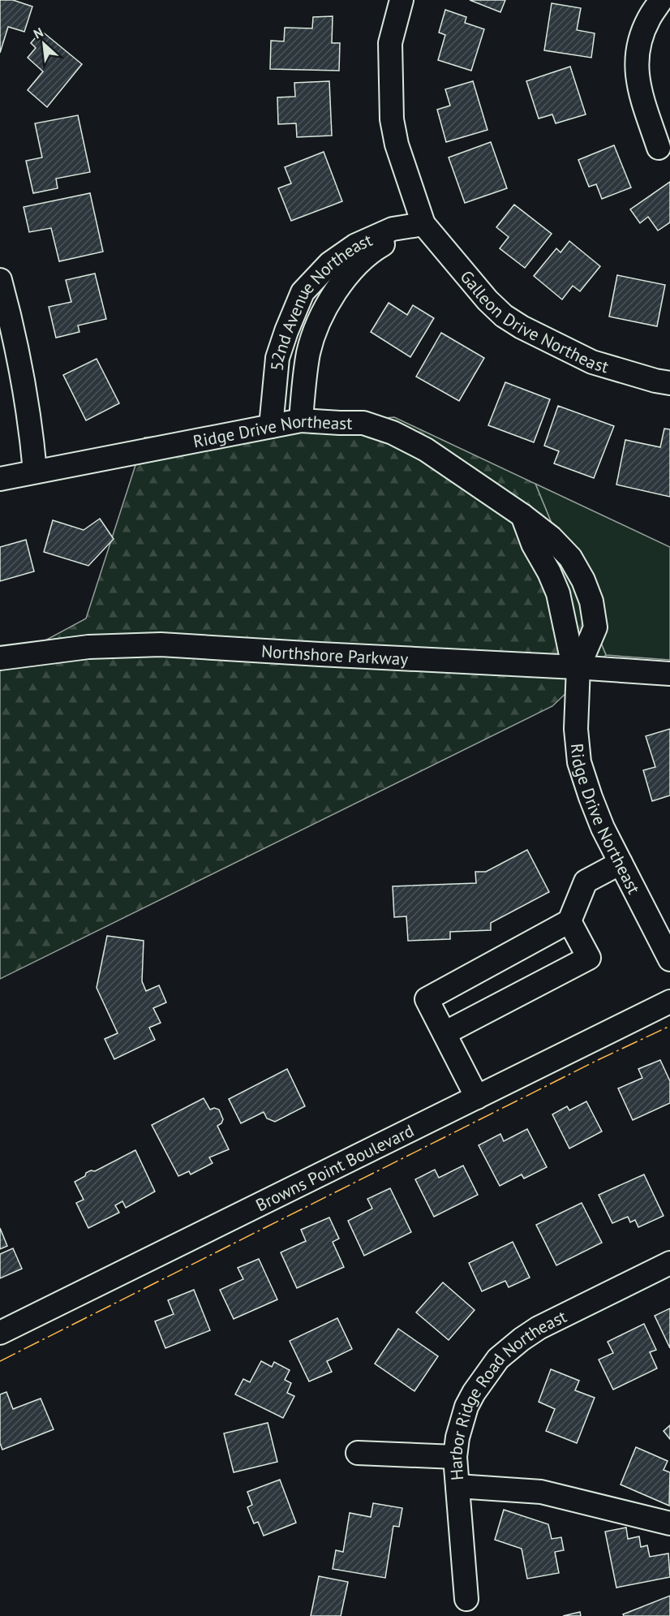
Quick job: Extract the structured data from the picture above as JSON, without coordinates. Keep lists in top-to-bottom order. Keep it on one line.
{"streets":{"street":["52nd Avenue Northeast","Galleon Drive Northeast","Ridge Drive Northeast","Northshore Parkway","Browns Point Boulevard","Harbor Ridge Road Northeast"]},"crossings":[["52nd Avenue Northeast","Galleon Drive Northeast"],["52nd Avenue Northeast","Ridge Drive Northeast"],["Ridge Drive Northeast","Northshore Parkway"]],"north":"top left"}
